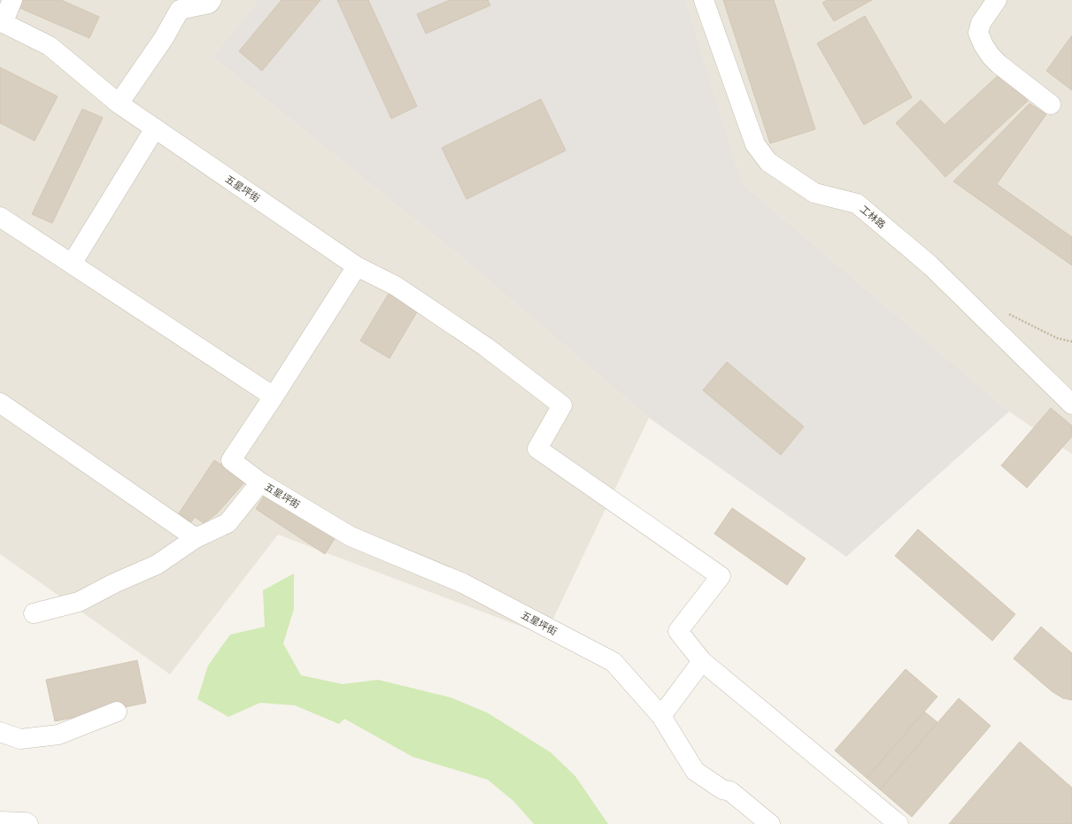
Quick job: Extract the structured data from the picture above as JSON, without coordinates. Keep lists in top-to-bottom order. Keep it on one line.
{"streets":{"street":["五星坪街","工林路"]}}
